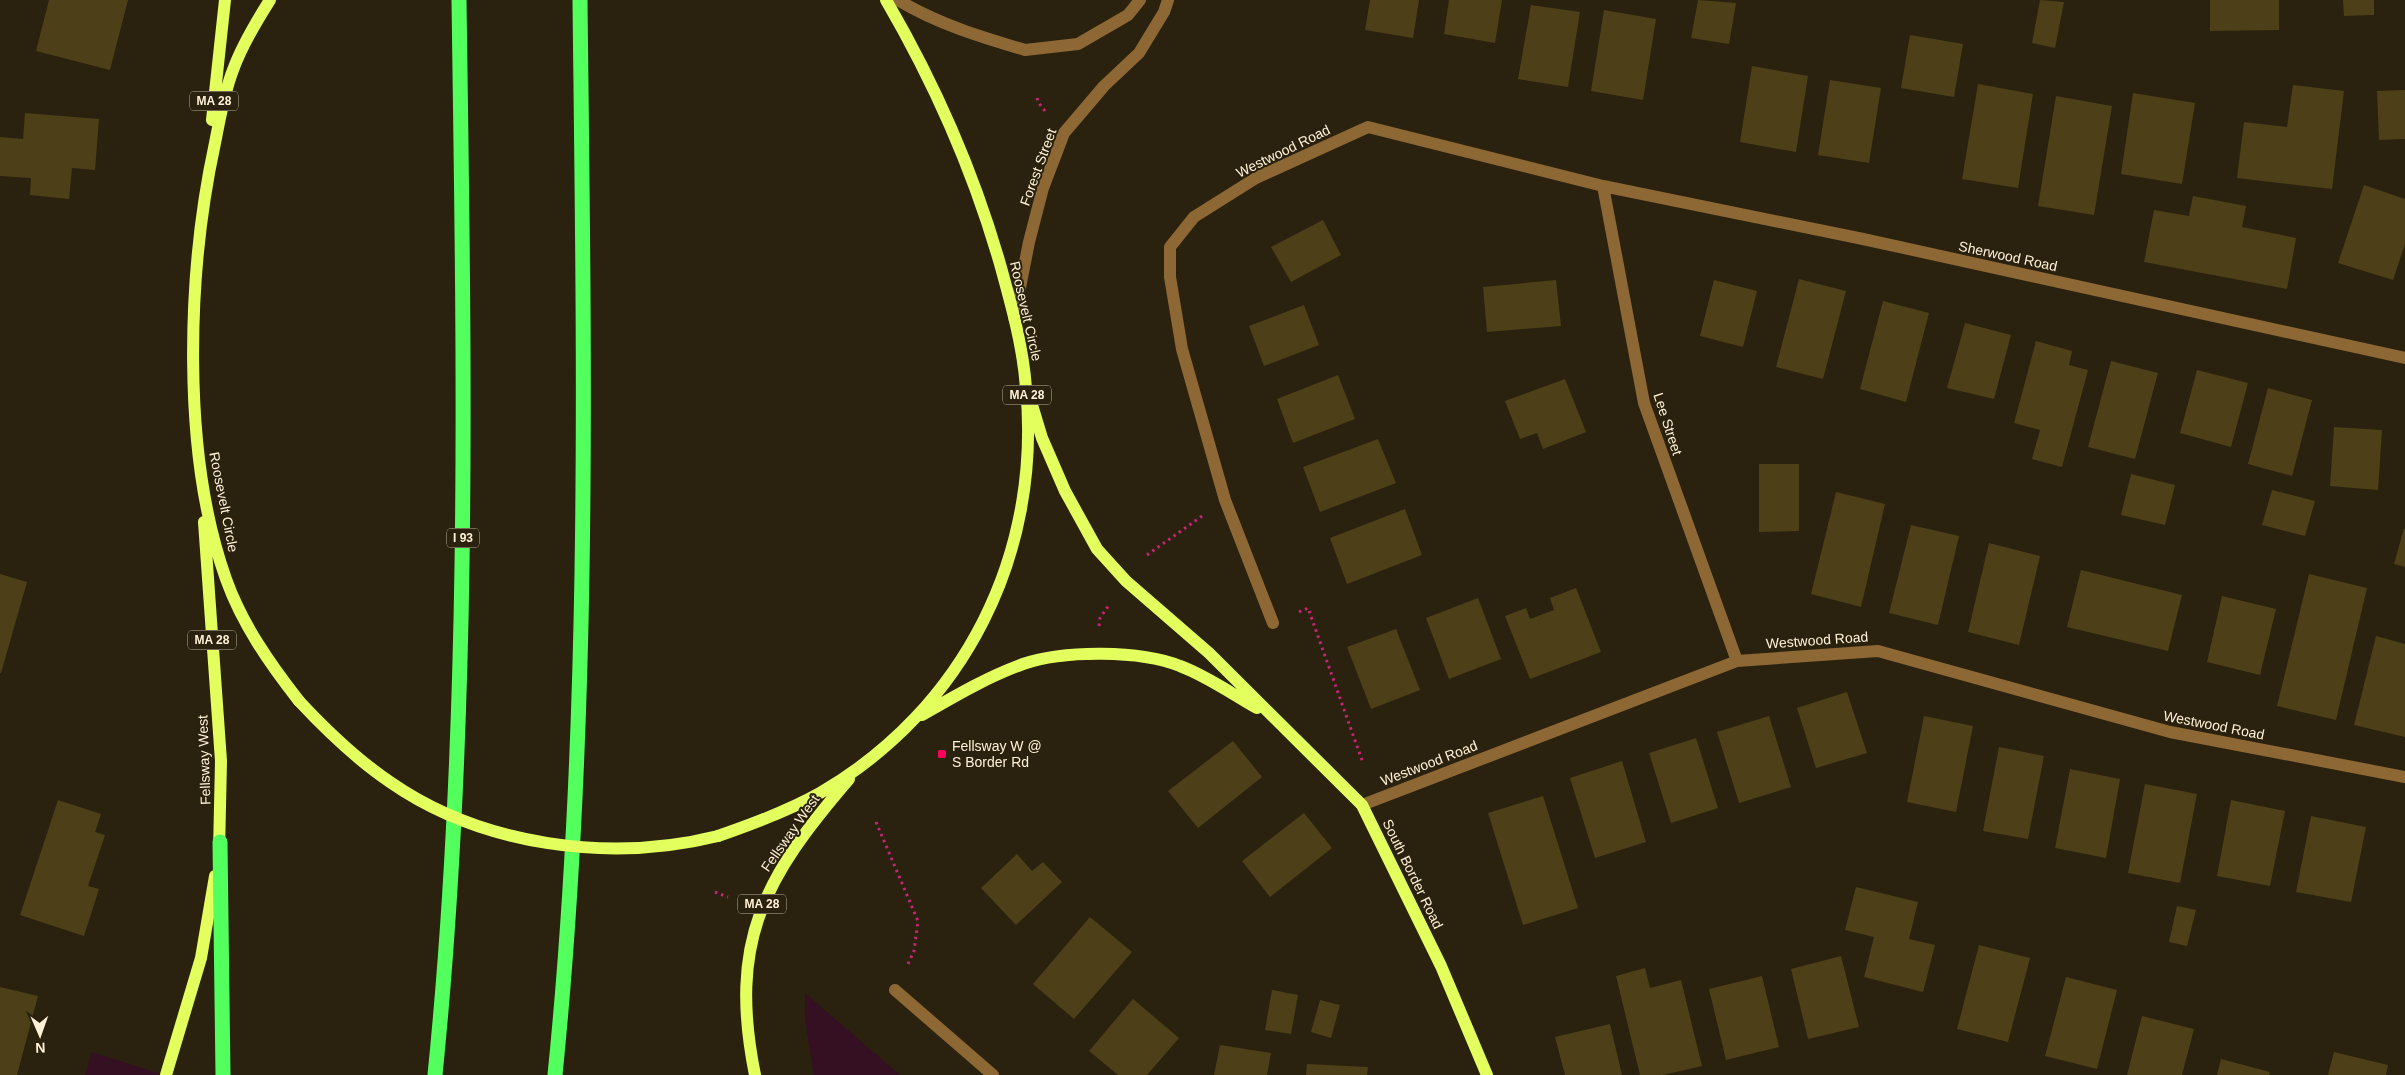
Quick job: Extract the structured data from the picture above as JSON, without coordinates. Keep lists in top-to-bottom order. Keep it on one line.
{"streets":{"highway":["I 93"],"main road":["MA 28","Roosevelt Circle","Fellsway West","South Border Road"],"street":["Westwood Road","Forest Street","Sherwood Road","Lee Street"]},"crossings":[["MA 28","Roosevelt Circle"],["Westwood Road","Sherwood Road"],["Westwood Road","Lee Street"],["Westwood Road","South Border Road"],["Forest Street","Roosevelt Circle"],["Sherwood Road","Lee Street"],["Roosevelt Circle","Fellsway West"],["Roosevelt Circle","South Border Road"]],"places":{"transit":["Fellsway W @ S Border Rd"]},"north":"bottom"}
